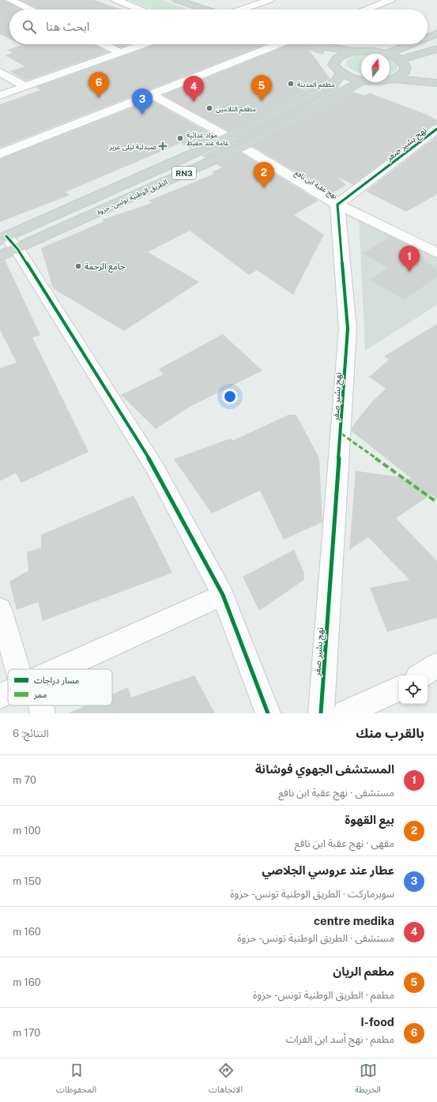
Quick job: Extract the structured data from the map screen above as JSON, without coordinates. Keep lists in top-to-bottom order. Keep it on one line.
{"streets":{"main road":["RN3","الطريق الوطنية تونس - حزوة"],"street":["نهج بشير صفر","نهج عقبة ابن نافع"]},"crossings":[["نهج بشير صفر","نهج عقبة ابن نافع"],["نهج عقبة ابن نافع","الطريق الوطنية تونس - حزوة"]],"places":{"other":["مطعم المدينة","مطعم التلامين","مواد غذائية عامة عند حفيظ","جامع الرحمة"],"health":["صيدلية ليلى عزيز"]},"legend":["مسار دراجات","ممر"],"north":"top","page":{"search":"ابحث هنا","pins":["6","5","4","3","2","1"],"heading":["بالقرب منك","النتائج: 6"],"list":[{"mark":"1","name":"المستشفى الجهوي فوشانة","note":"مستشفى · نهج عقبة ابن نافع","value":"70 m"},{"mark":"2","name":"بيع القهوة","note":"مقهى · نهج عقبة ابن نافع","value":"100 m"},{"mark":"3","name":"عطار عند عروسي الجلاصي","note":"سوبرماركت · الطريق الوطنية تونس - حزوة","value":"150 m"},{"mark":"4","name":"centre medika","note":"مستشفى · الطريق الوطنية تونس - حزوة","value":"160 m"},{"mark":"5","name":"مطعم الريان","note":"مطعم · الطريق الوطنية تونس - حزوة","value":"160 m"},{"mark":"6","name":"I-food","note":"مطعم · نهج أسد ابن الفرات","value":"170 m"}],"nav":["الخريطة","الاتجاهات","المحفوظات"]}}
